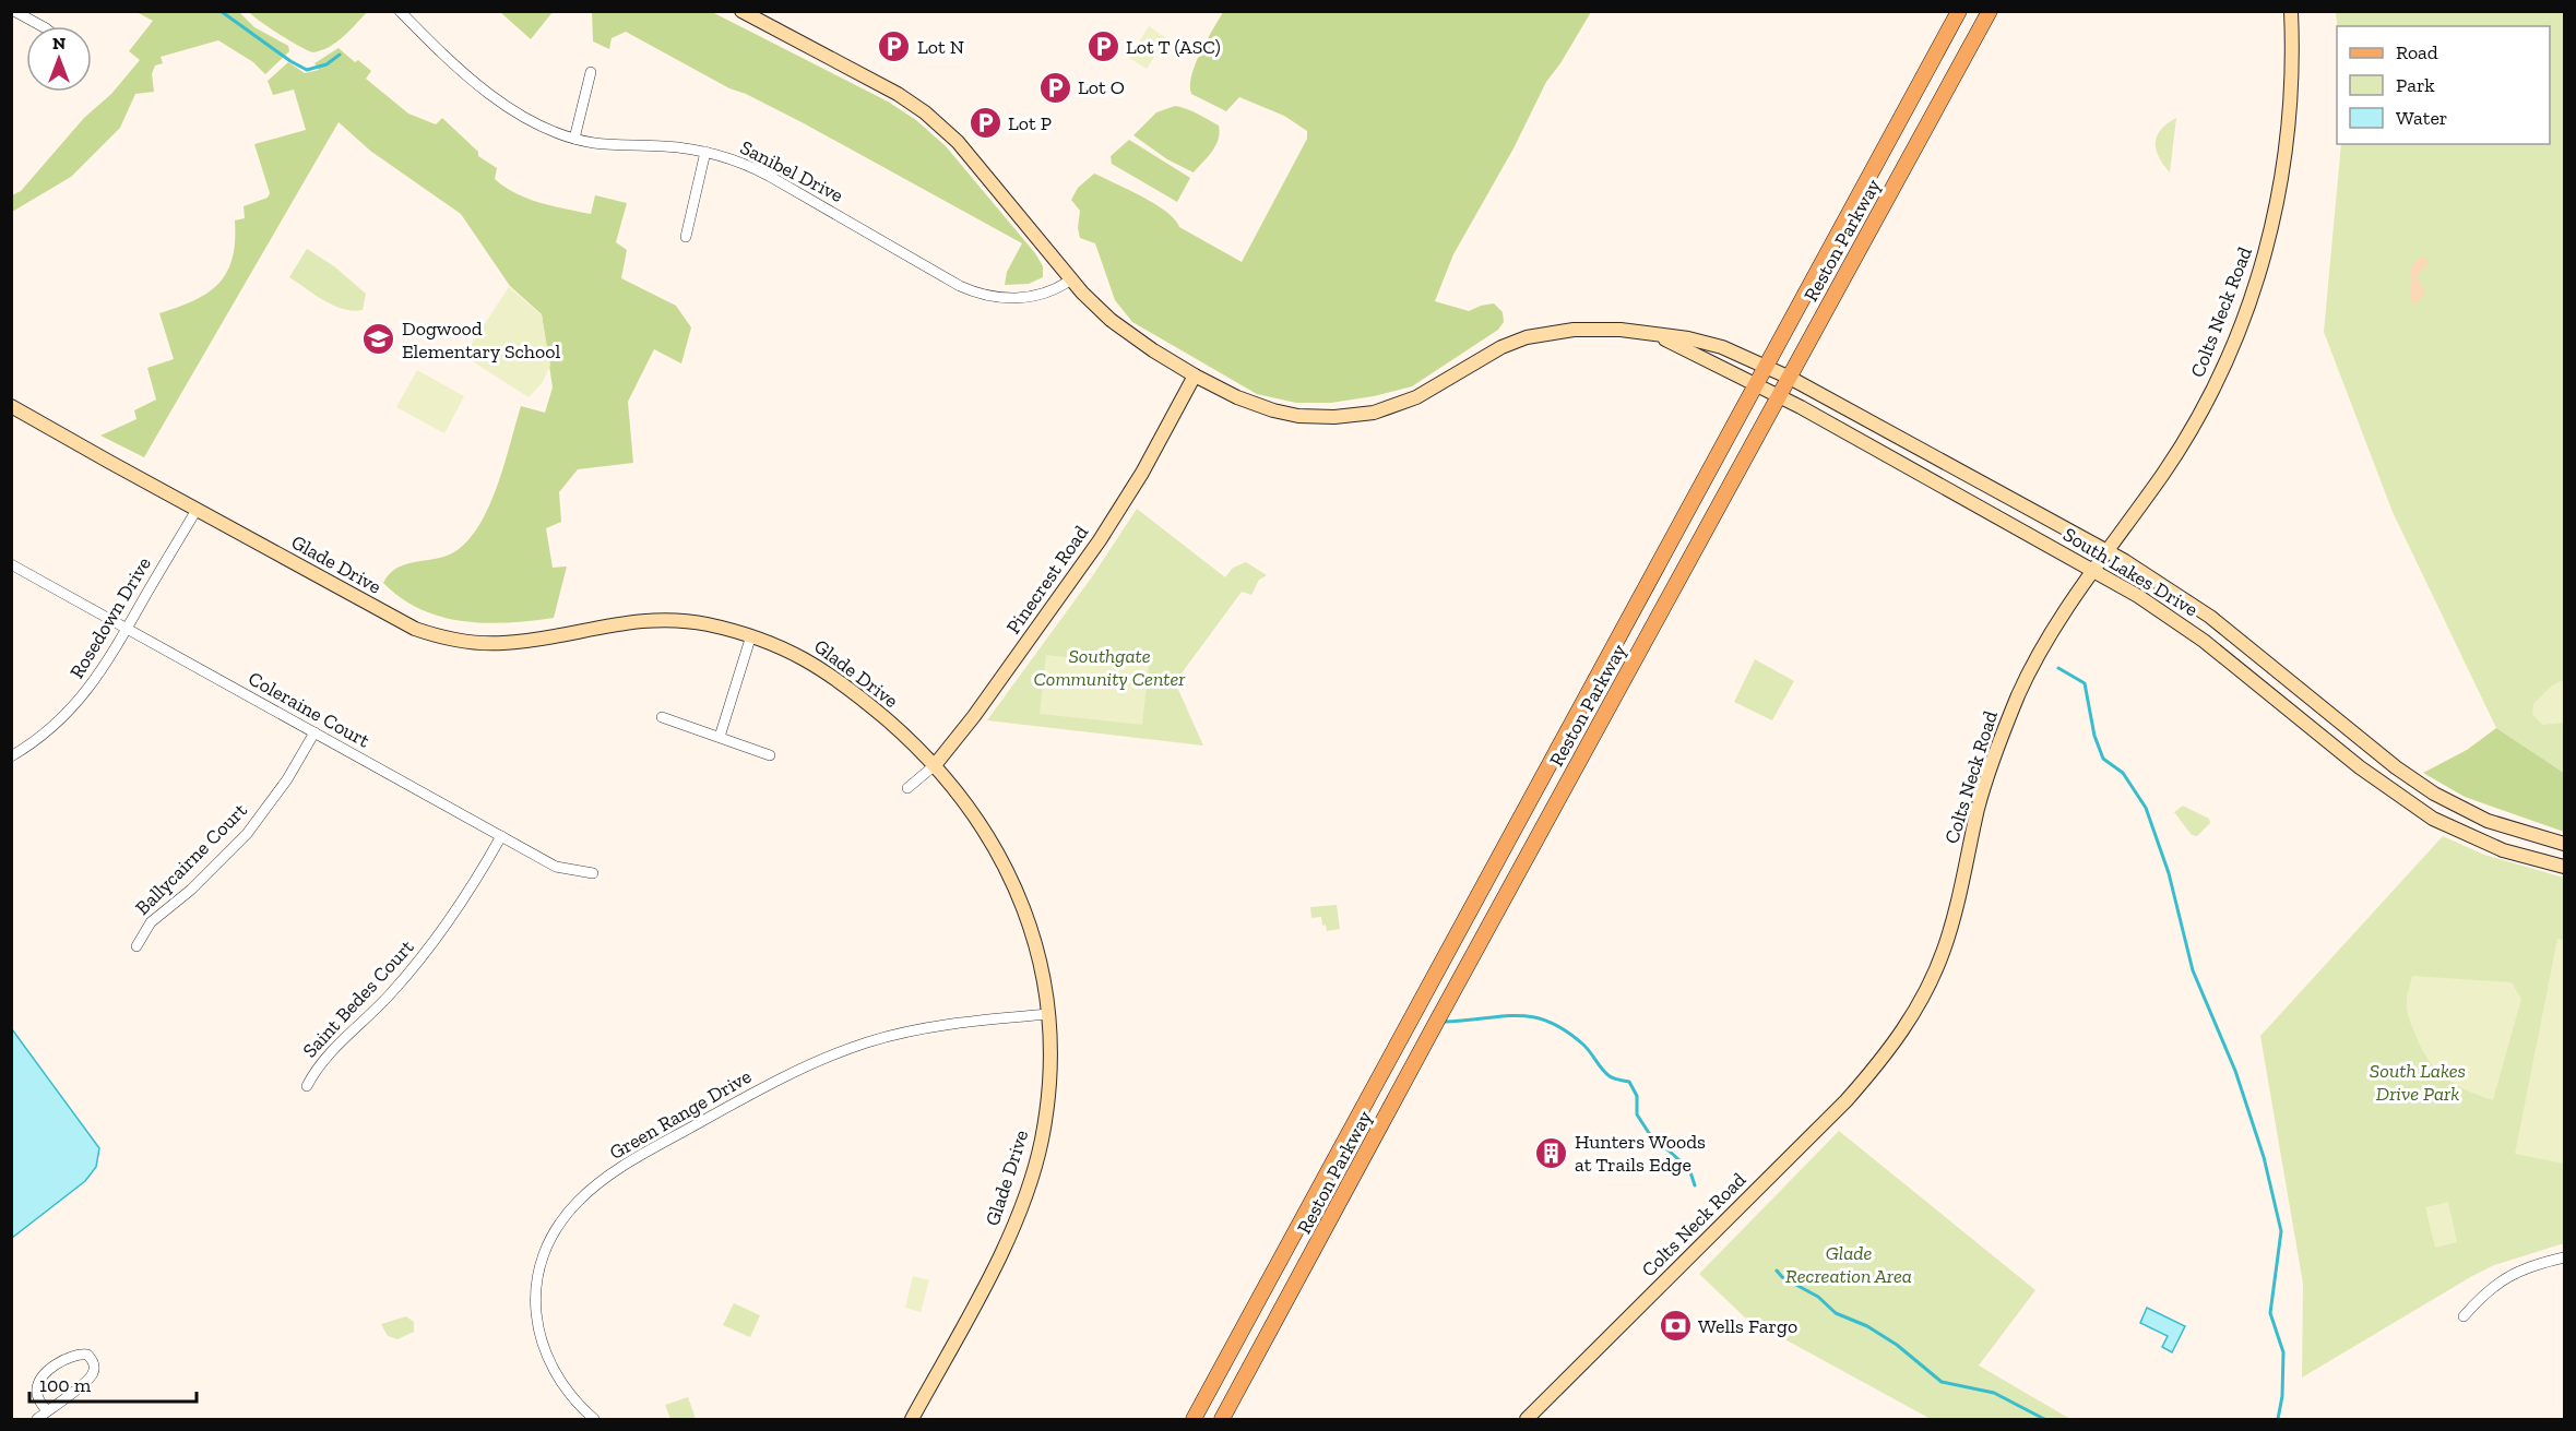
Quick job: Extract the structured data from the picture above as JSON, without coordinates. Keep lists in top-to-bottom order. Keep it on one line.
{"streets":{"main road":["Reston Parkway"],"street":["Sanibel Drive","Colts Neck Road","Glade Drive","South Lakes Drive","Pinecrest Road","Rosedown Drive","Coleraine Court","Ballycairne Court","Saint Bedes Court","Green Range Drive"]},"crossings":[["Sanibel Drive","South Lakes Drive"],["Reston Parkway","South Lakes Drive"],["Colts Neck Road","South Lakes Drive"],["Glade Drive","Pinecrest Road"],["Glade Drive","Rosedown Drive"],["Glade Drive","Green Range Drive"],["South Lakes Drive","Pinecrest Road"],["Rosedown Drive","Coleraine Court"],["Coleraine Court","Ballycairne Court"],["Coleraine Court","Saint Bedes Court"]],"parks":["Southgate Community Center","South Lakes Drive Park","Glade Recreation Area"],"places":{"parking":["Lot N","Lot T (ASC)","Lot O","Lot P"],"school or university":["Dogwood Elementary School"],"building":["Hunters Woods at Trails Edge"],"bank":["Wells Fargo"]},"legend":["Road","Park","Water"],"scale_bar":"100 m","north":"top"}
